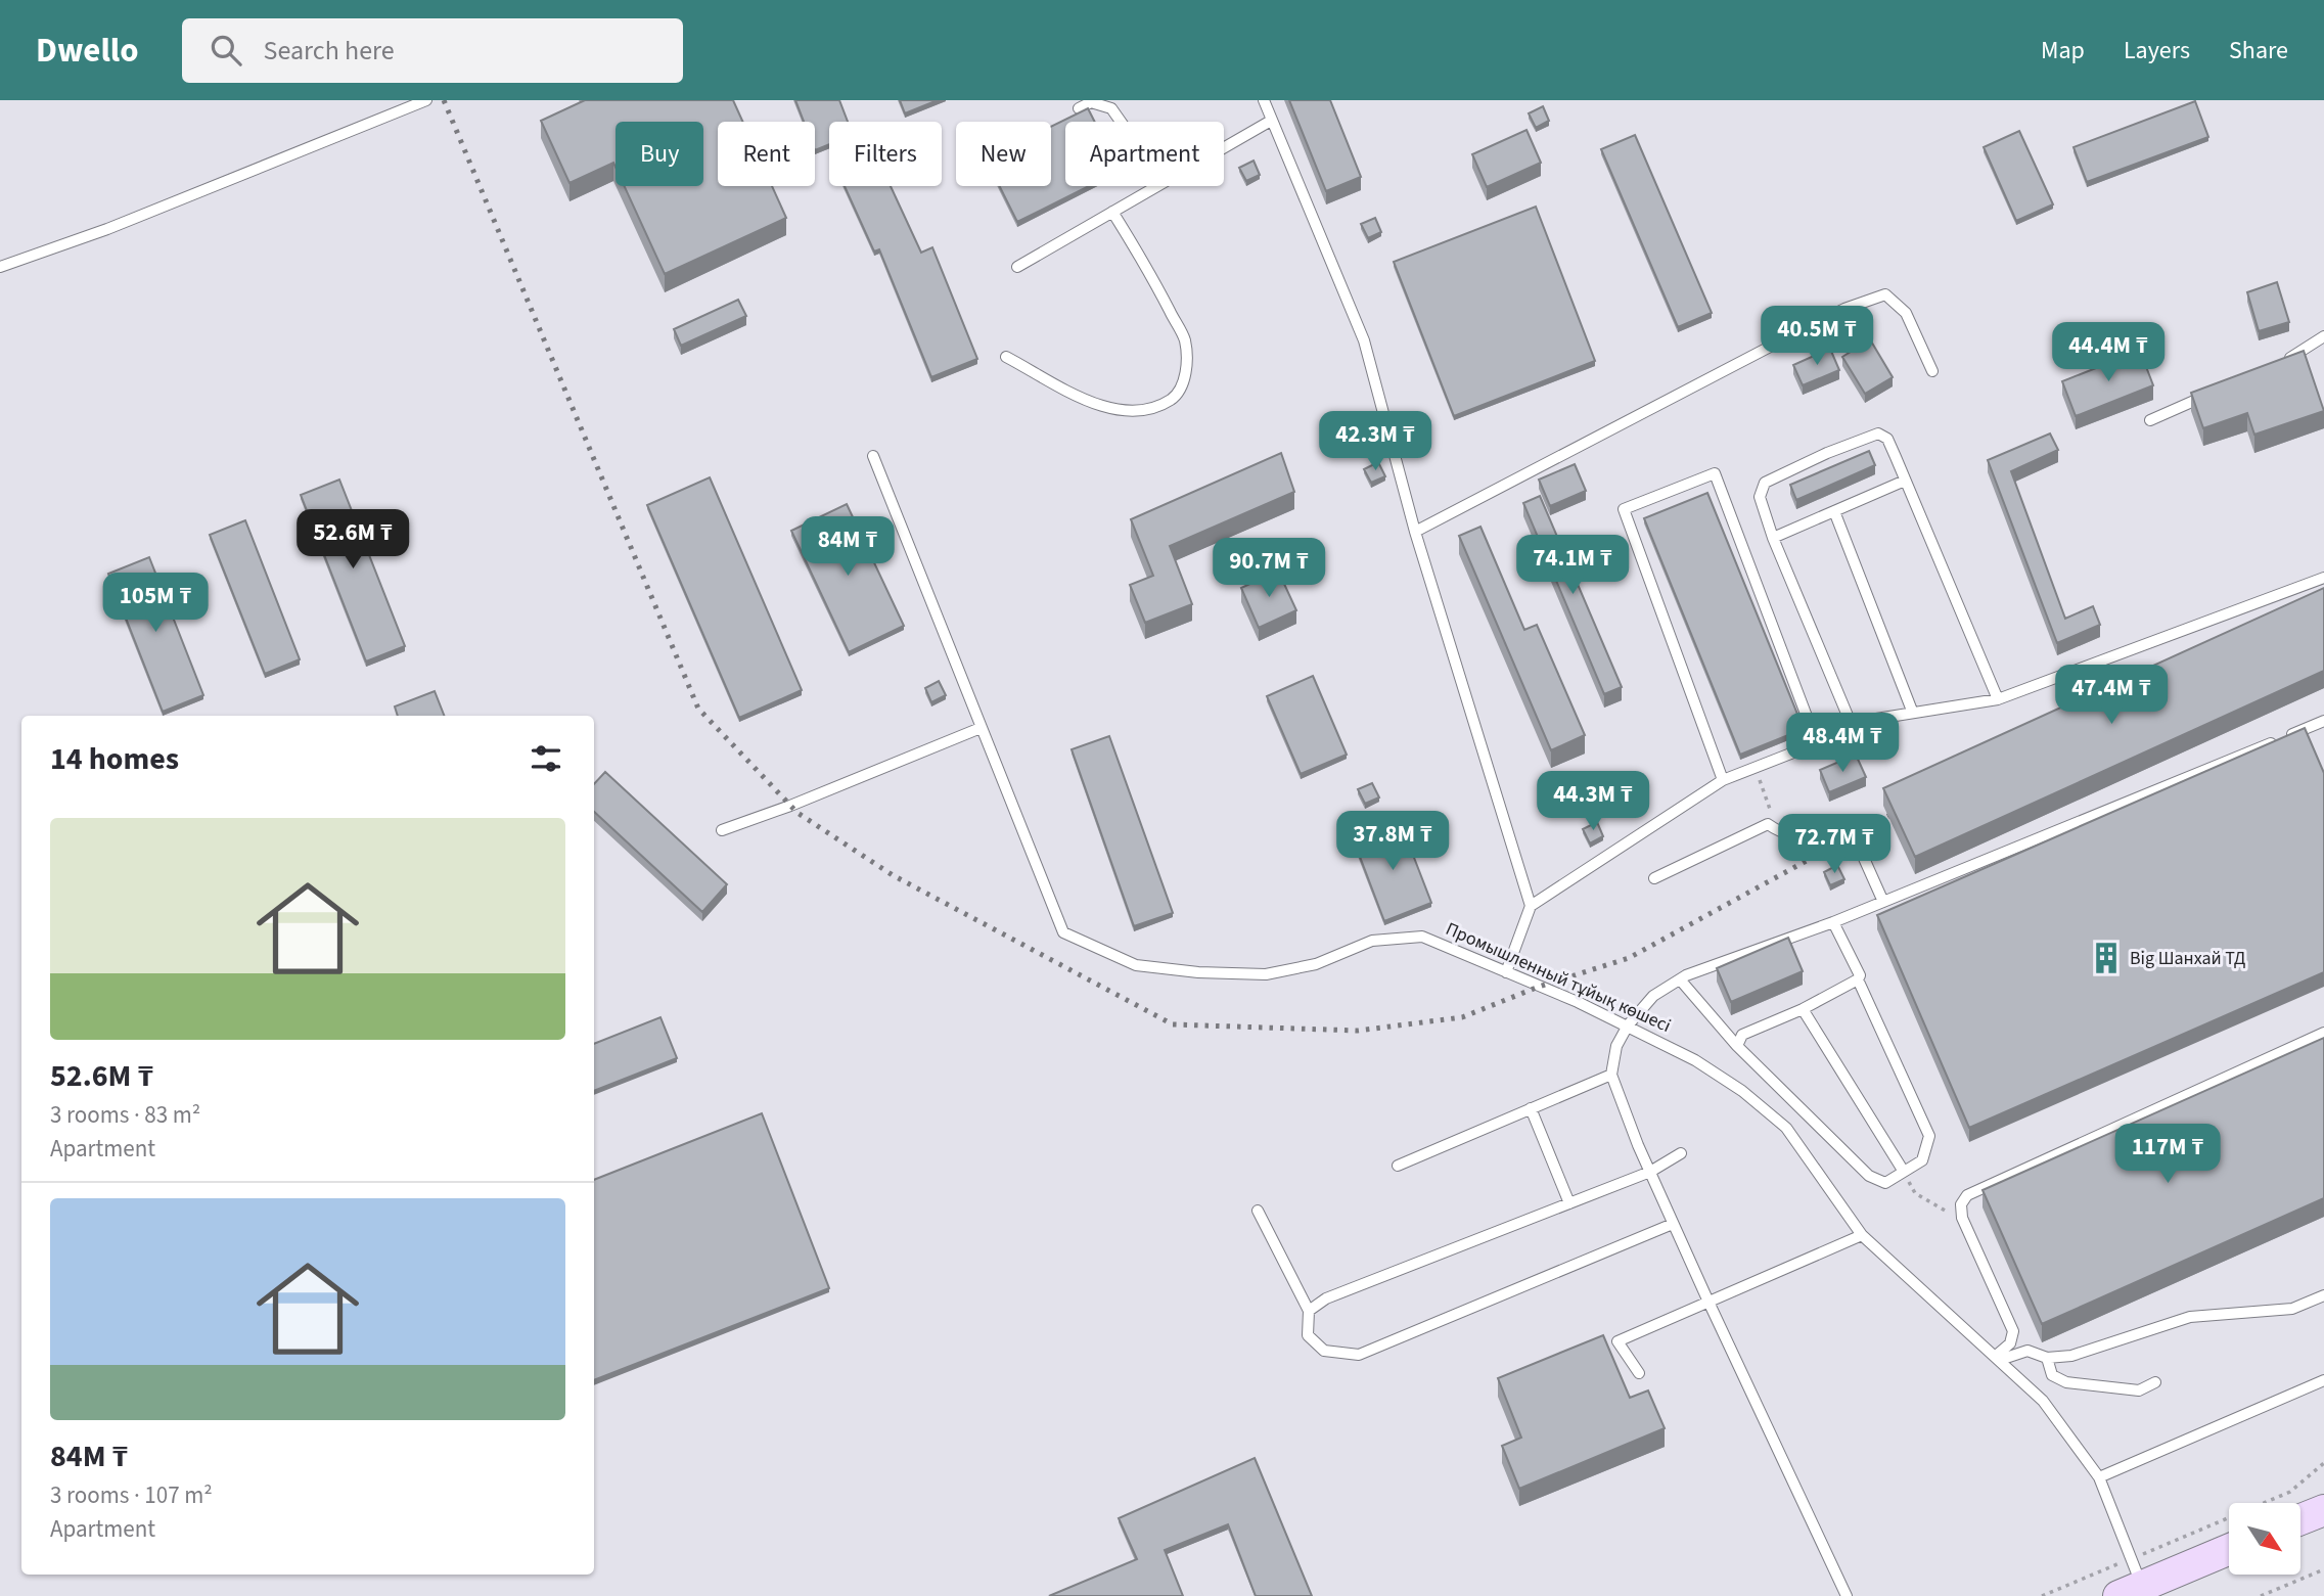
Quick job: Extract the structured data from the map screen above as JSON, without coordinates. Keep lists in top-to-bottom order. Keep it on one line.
{"streets":{"lane":["Промышленный тұйық көшесі"]},"places":{"building":["Big Шанхай ТД"]},"north":"bottom right","page":{"header":"Dwello","search":"Search here","nav":["Map","Layers","Share"],"chip":["Buy","Rent","Filters","New","Apartment"],"price":["40.5M ₸","44.4M ₸","42.3M ₸","52.6M ₸","84M ₸","74.1M ₸","90.7M ₸","105M ₸","47.4M ₸","48.4M ₸","44.3M ₸","37.8M ₸","72.7M ₸","117M ₸"],"heading":"14 homes","list":[{"name":"52.6M ₸","note":"3 rooms · 83 m² · Apartment"},{"name":"84M ₸","note":"3 rooms · 107 m² · Apartment"}]}}
